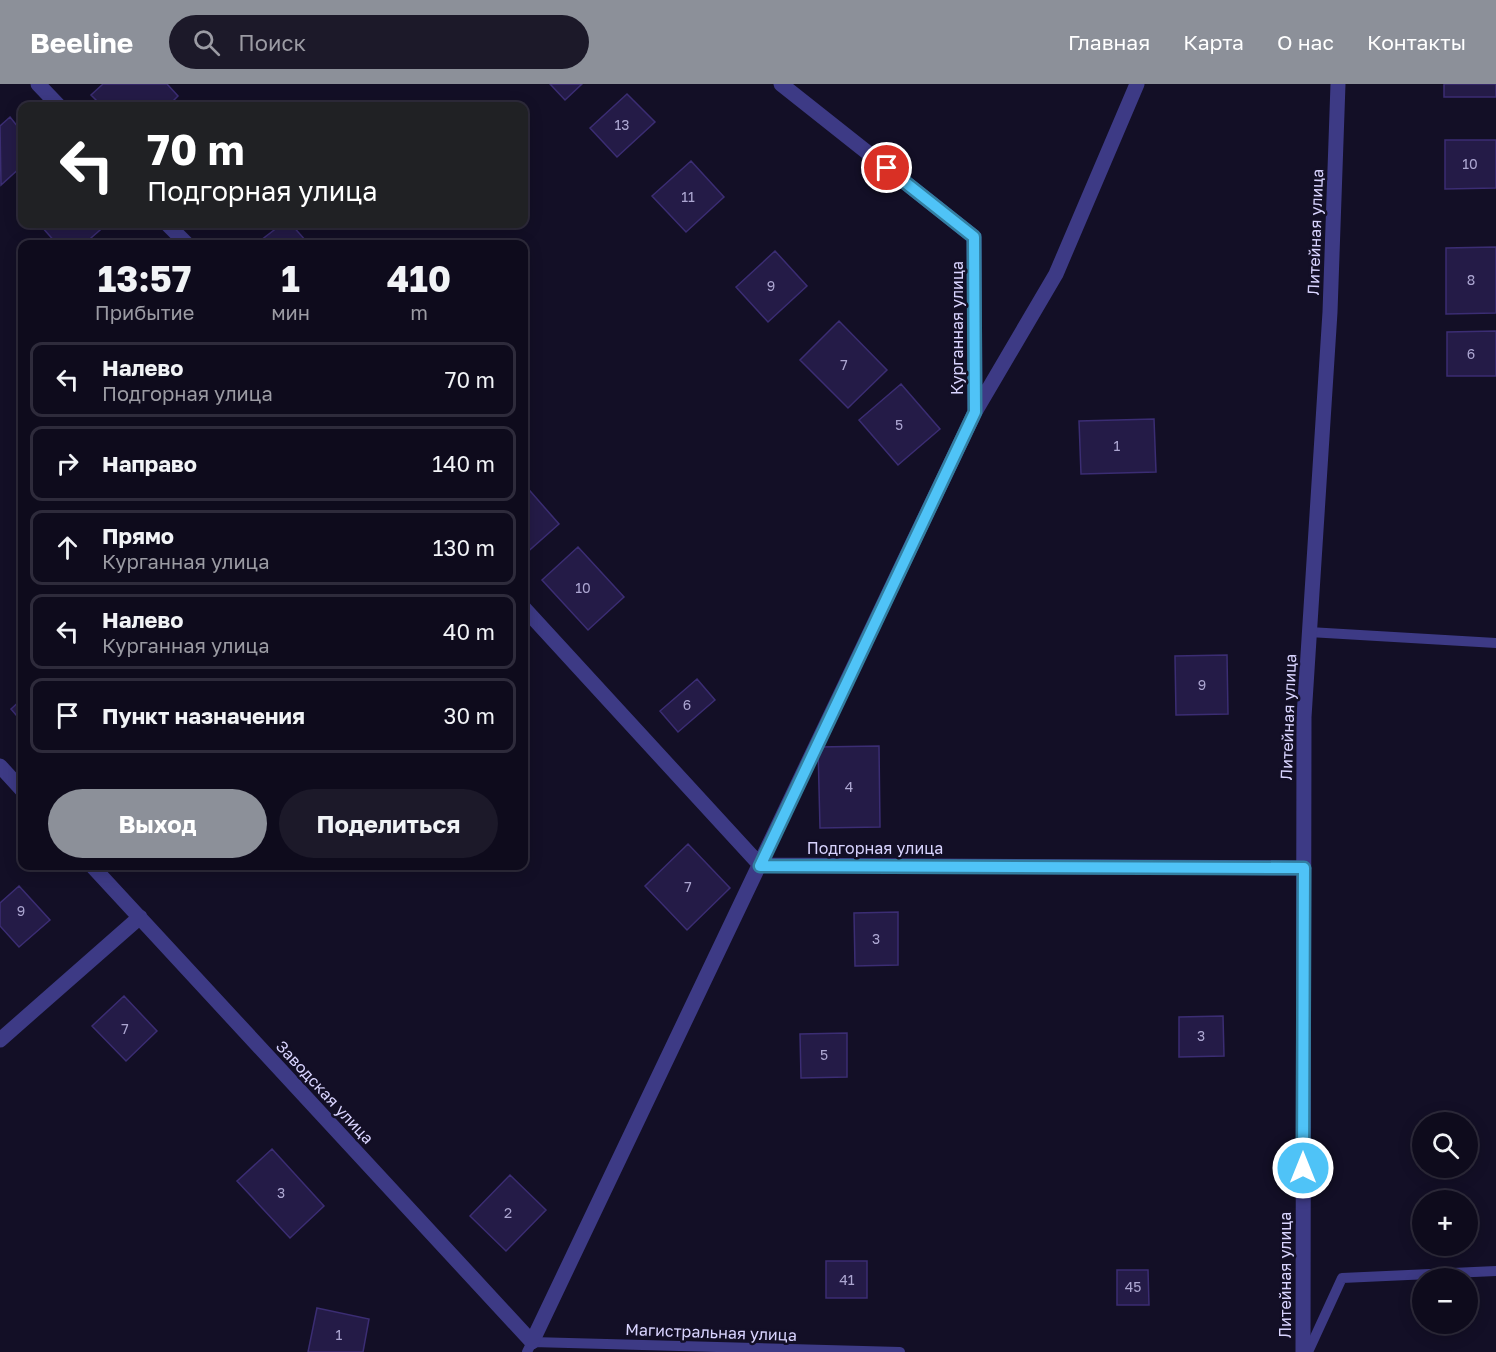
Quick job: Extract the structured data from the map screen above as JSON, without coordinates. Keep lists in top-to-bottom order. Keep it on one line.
{"streets":{"street":["Литейная улица","Курганная улица","Подгорная улица","Заводская улица"],"lane":["Магистральная улица"]},"crossings":[["Литейная улица","Подгорная улица"],["Заводская улица","Магистральная улица"]],"house_numbers":["13","10","11","8","9","6","7","5","1","10","9","6","4","7","9","3","7","3","5","3","2","41","45","1"],"page":{"header":"Beeline","search":"Поиск","nav":["Главная","Карта","О нас","Контакты"],"turn":["70 m","Подгорная улица"],"eta":["13:57","Прибытие","1","мин","410","m"],"list":[{"name":"Налево","note":"Подгорная улица","value":"70 m"},{"name":"Направо","value":"140 m"},{"name":"Прямо","note":"Курганная улица","value":"130 m"},{"name":"Налево","note":"Курганная улица","value":"40 m"},{"name":"Пункт назначения","value":"30 m"}],"buttons":["Выход","Поделиться"],"map_buttons":["+","−"]}}
